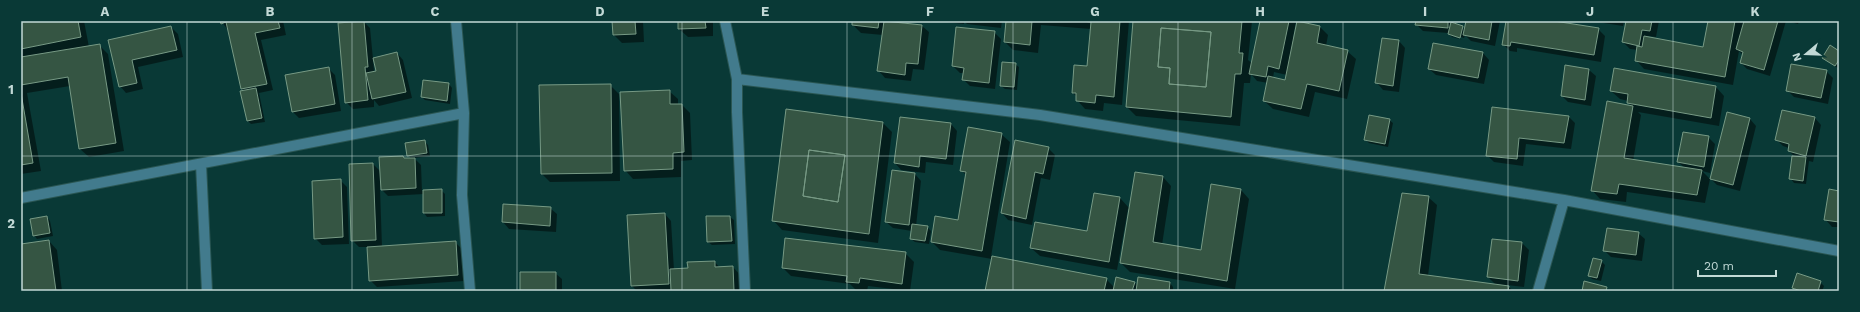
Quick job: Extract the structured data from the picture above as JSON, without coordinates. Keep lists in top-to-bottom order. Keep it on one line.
{"scale_bar":"20 m","north":"left","grid":{"columns":["A","B","C","D","E","F","G","H","I","J","K"],"rows":["1","2"]}}
